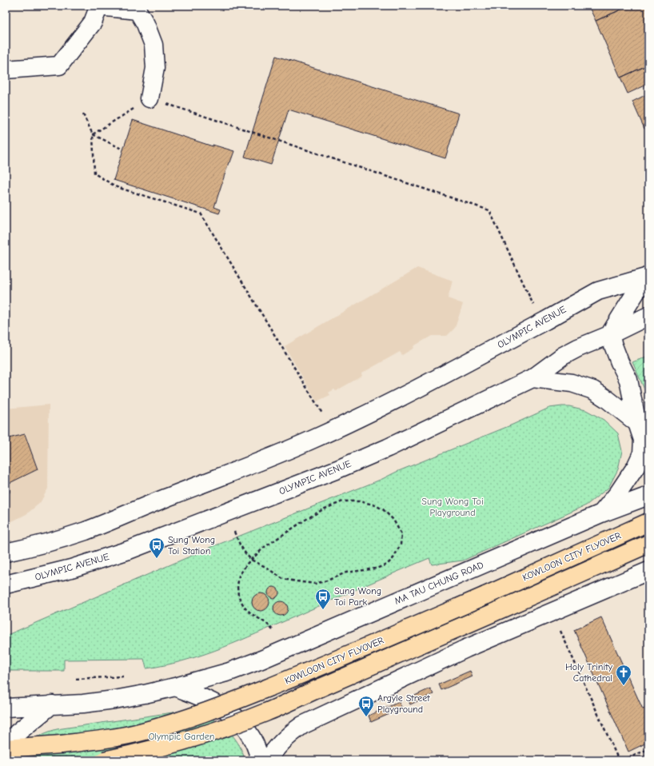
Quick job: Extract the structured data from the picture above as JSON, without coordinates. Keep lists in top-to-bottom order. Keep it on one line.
{"streets":{"main road":["OLYMPIC AVENUE","KOWLOON CITY FLYOVER","MA TAU CHUNG ROAD"]},"parks":["Sung Wong Toi Playground","Olympic Garden"],"places":{"bus stop":["Sung Wong Toi Station","Sung Wong Toi Park","Argyle Street Playground"],"church":["Holy Trinity Cathedral"]}}
